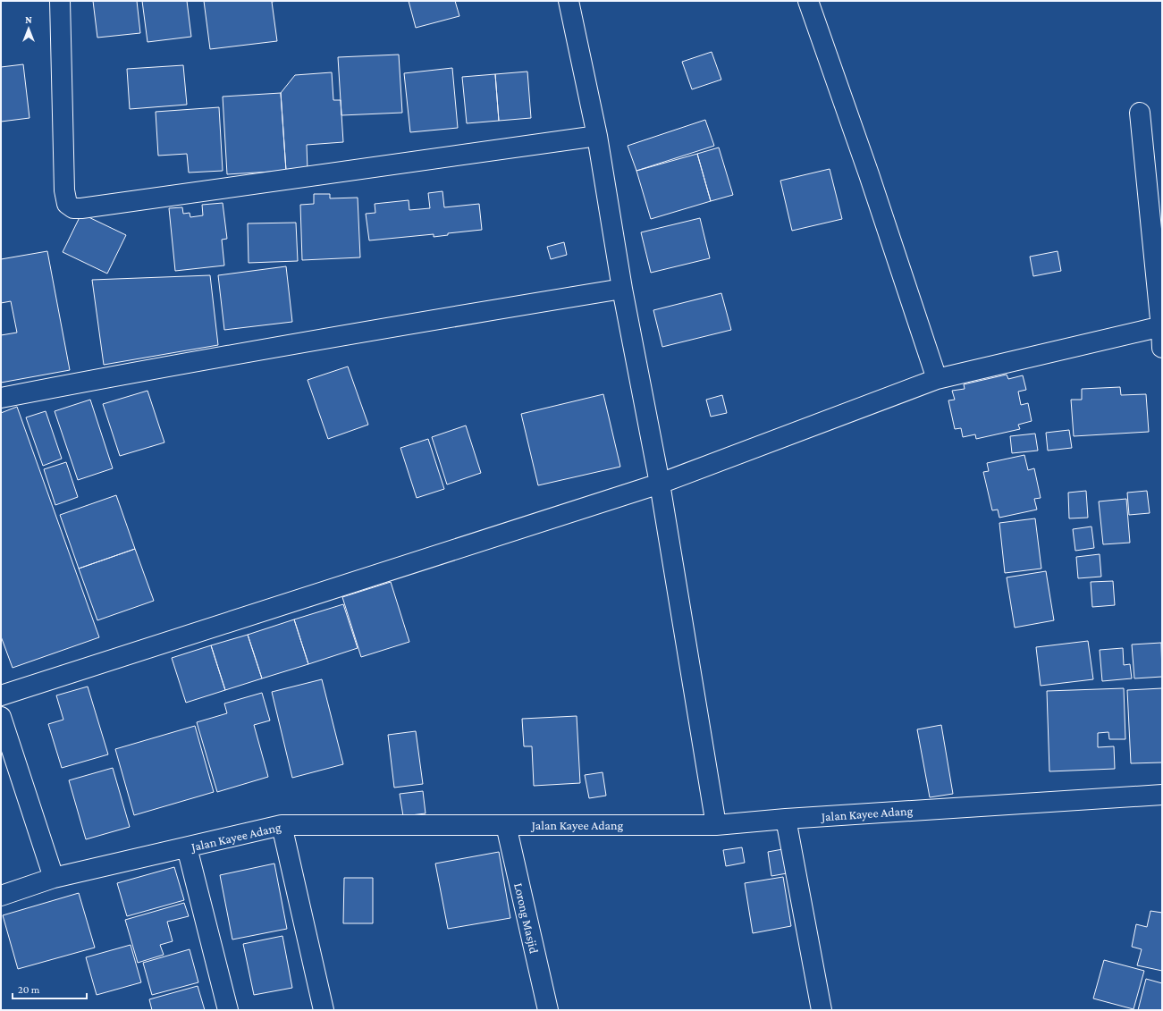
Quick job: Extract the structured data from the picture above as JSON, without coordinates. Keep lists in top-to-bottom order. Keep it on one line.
{"streets":{"street":["Jalan Kayee Adang","Lorong Masjid"]},"crossings":[["Jalan Kayee Adang","Lorong Masjid"]],"scale_bar":"20 m","north":"top"}
